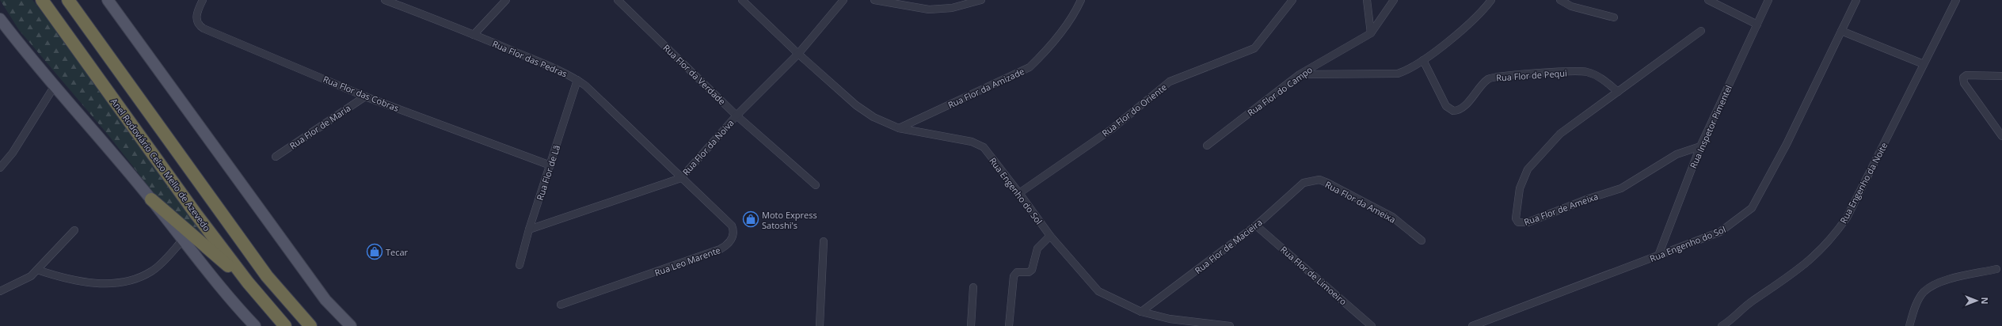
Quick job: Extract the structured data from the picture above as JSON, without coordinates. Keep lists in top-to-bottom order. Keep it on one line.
{"streets":{"highway":["Anel Rodoviário Celso Mello de Azevedo"],"street":["Rua Flor das Pedras","Rua Flor da Verdade","Rua Flor de Pequi","Rua Flor da Amizade","Rua Flor do Campo","Rua Flor das Cobras","Rua Flor do Oriente","Rua Flor de Maria","Rua Inspetor Pimentel","Rua Flor da Noiva","Rua Flor de Lã","Rua Engenho da Noite","Rua Engenho do Sol","Rua Flor da Ameixa","Rua Flor de Ameixa","Rua Flor de Macieira","Rua Leo Marente","Rua Flor de Limoeiro"]},"crossings":[["Rua Flor das Pedras","Rua Flor da Noiva"],["Rua Flor das Pedras","Rua Flor de Lã"],["Rua Flor das Pedras","Rua Leo Marente"],["Rua Flor da Verdade","Rua Flor da Noiva"],["Rua Flor de Pequi","Rua Flor de Ameixa"],["Rua Flor da Amizade","Rua Engenho do Sol"],["Rua Flor das Cobras","Rua Flor de Maria"],["Rua Flor das Cobras","Rua Flor de Lã"],["Rua Flor do Oriente","Rua Engenho do Sol"],["Rua Inspetor Pimentel","Rua Engenho do Sol"],["Rua Inspetor Pimentel","Rua Flor de Ameixa"],["Rua Flor da Noiva","Rua Flor de Lã"],["Rua Flor da Noiva","Rua Engenho do Sol"],["Rua Flor da Noiva","Rua Leo Marente"],["Rua Engenho do Sol","Rua Flor de Macieira"],["Rua Flor da Ameixa","Rua Flor de Macieira"],["Rua Flor de Macieira","Rua Flor de Limoeiro"]],"places":{"shop":["Moto Express Satoshi's","Tecar"]},"north":"right"}
